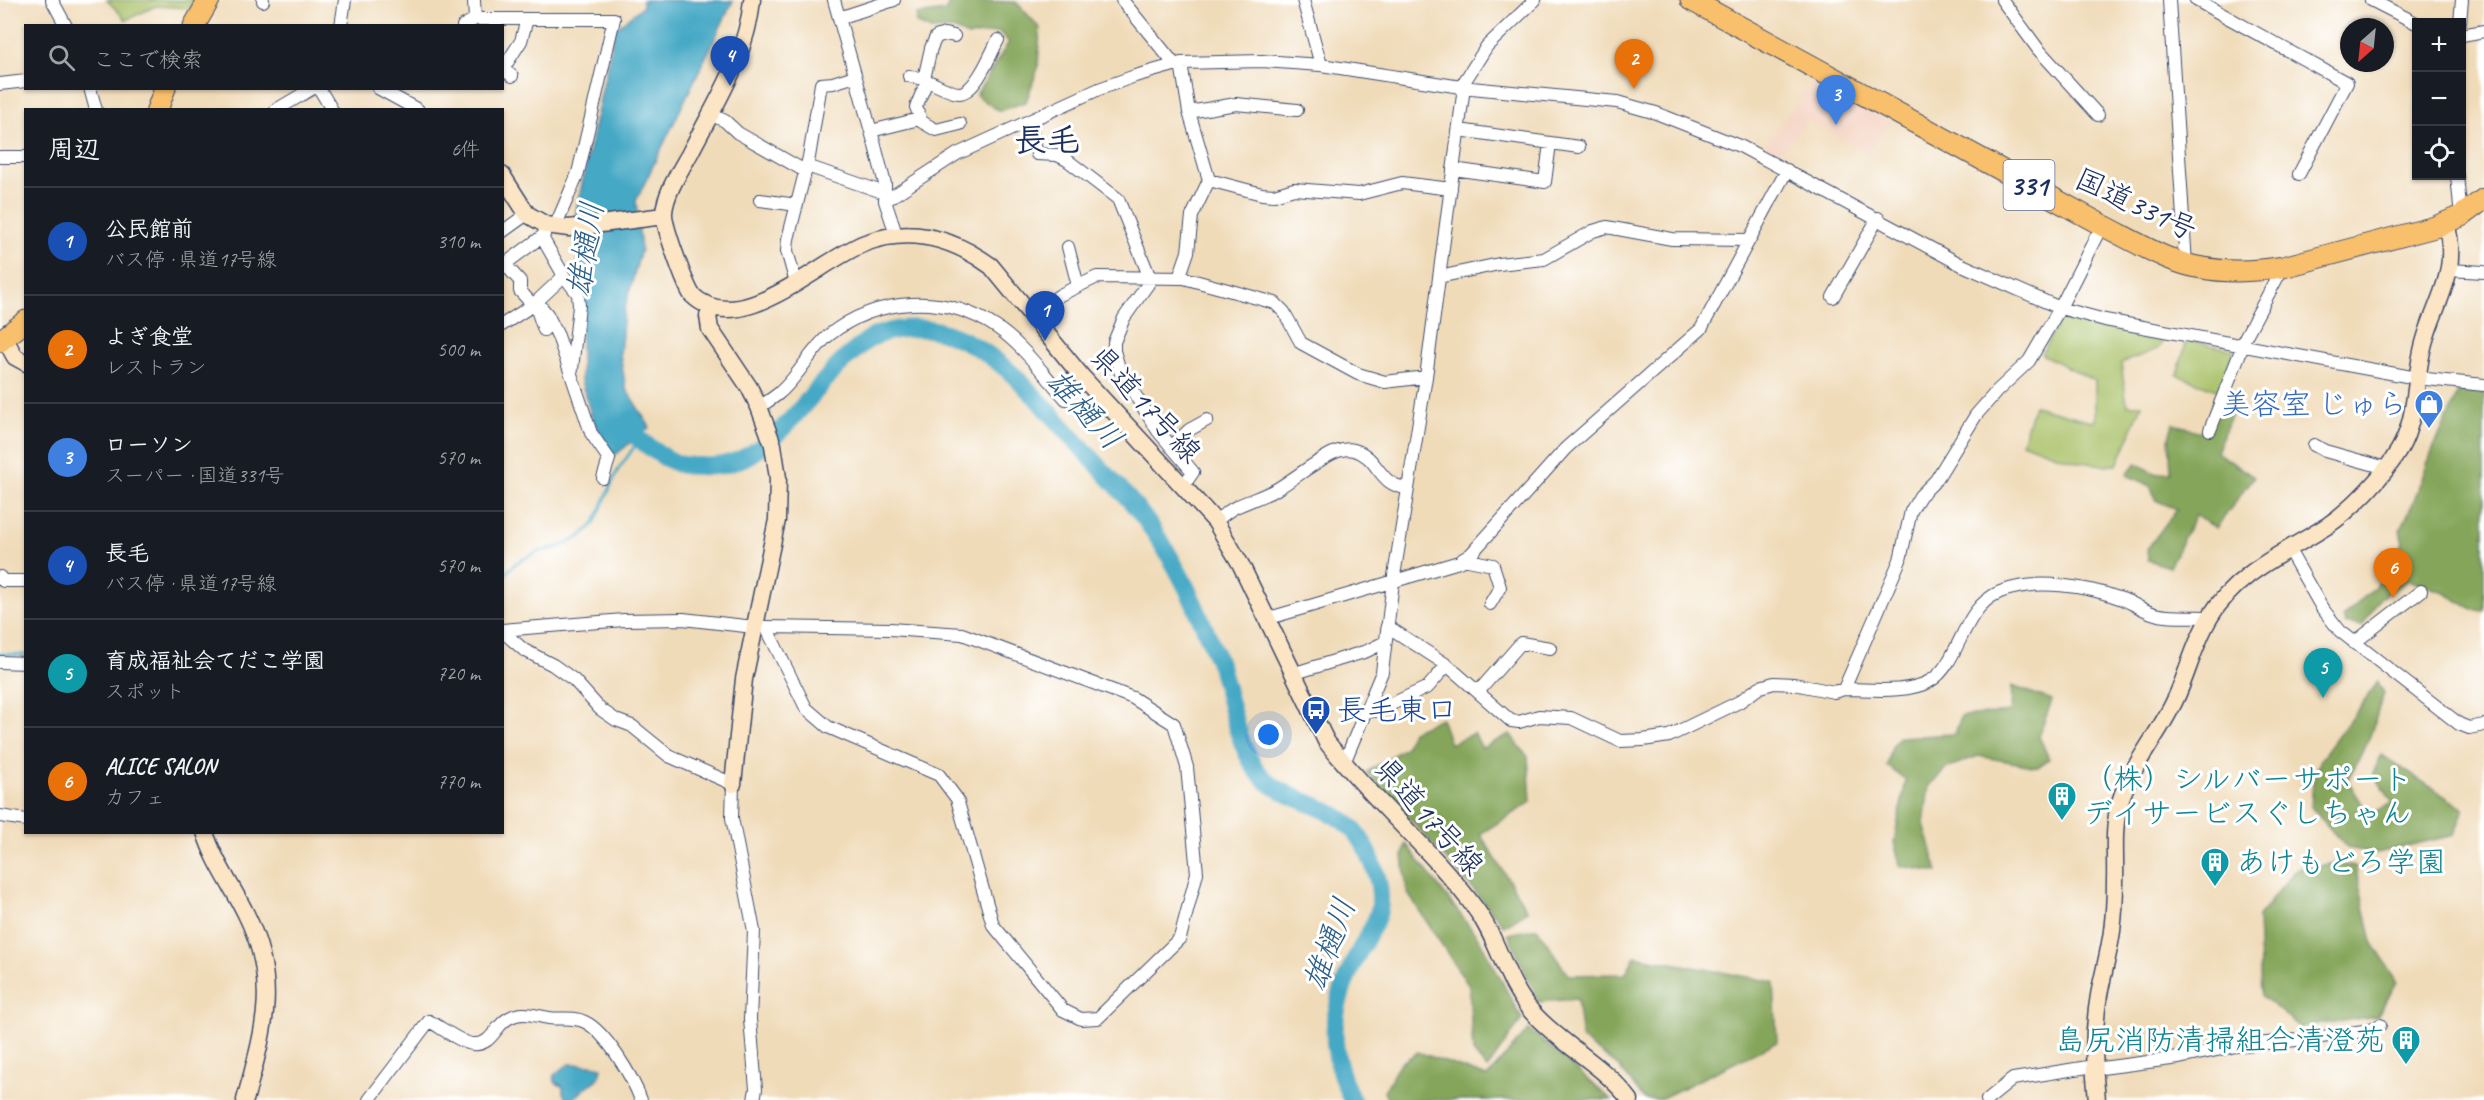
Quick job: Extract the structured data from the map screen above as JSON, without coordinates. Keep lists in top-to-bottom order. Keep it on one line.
{"streets":{"highway":["331","国道331号"],"street":["県道17号線"]},"districts":["長毛"],"water":["雄樋川"],"places":{"shop":["美容室 じゅら"],"bus stop":["長毛東口"],"building":["（株）シルバーサポート デイサービスぐしちゃん","あけもどろ学園","島尻消防清掃組合清澄苑"]},"north":"bottom left","page":{"map_buttons":["+","−"],"search":"ここで検索","pins":["4","2","3","1","6","5"],"heading":["周辺","6件"],"list":[{"mark":"1","name":"公民館前","note":"バス停 · 県道17号線","value":"310 m"},{"mark":"2","name":"よぎ食堂","note":"レストラン","value":"500 m"},{"mark":"3","name":"ローソン","note":"スーパー · 国道331号","value":"570 m"},{"mark":"4","name":"長毛","note":"バス停 · 県道17号線","value":"570 m"},{"mark":"5","name":"育成福祉会てだこ学園","note":"スポット","value":"720 m"},{"mark":"6","name":"ALICE SALON","note":"カフェ","value":"770 m"}]}}
